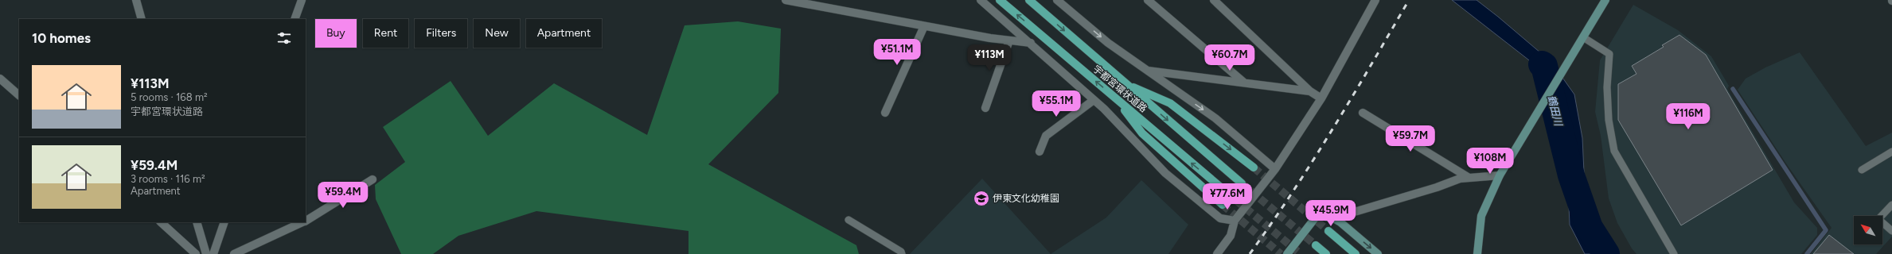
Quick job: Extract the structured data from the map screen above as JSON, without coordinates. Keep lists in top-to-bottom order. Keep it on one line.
{"streets":{"main road":["宇都宮環状道路"]},"water":["鶴田川"],"places":{"school or university":["伊東文化幼稚園"]},"north":"top left","page":{"chip":["Buy","Rent","Filters","New","Apartment"],"heading":"10 homes","price":["¥51.1M","¥113M","¥60.7M","¥55.1M","¥116M","¥59.7M","¥108M","¥59.4M","¥77.6M","¥45.9M"],"list":[{"name":"¥113M","note":"5 rooms · 168 m² · 宇都宮環状道路"},{"name":"¥59.4M","note":"3 rooms · 116 m² · Apartment"}]}}
